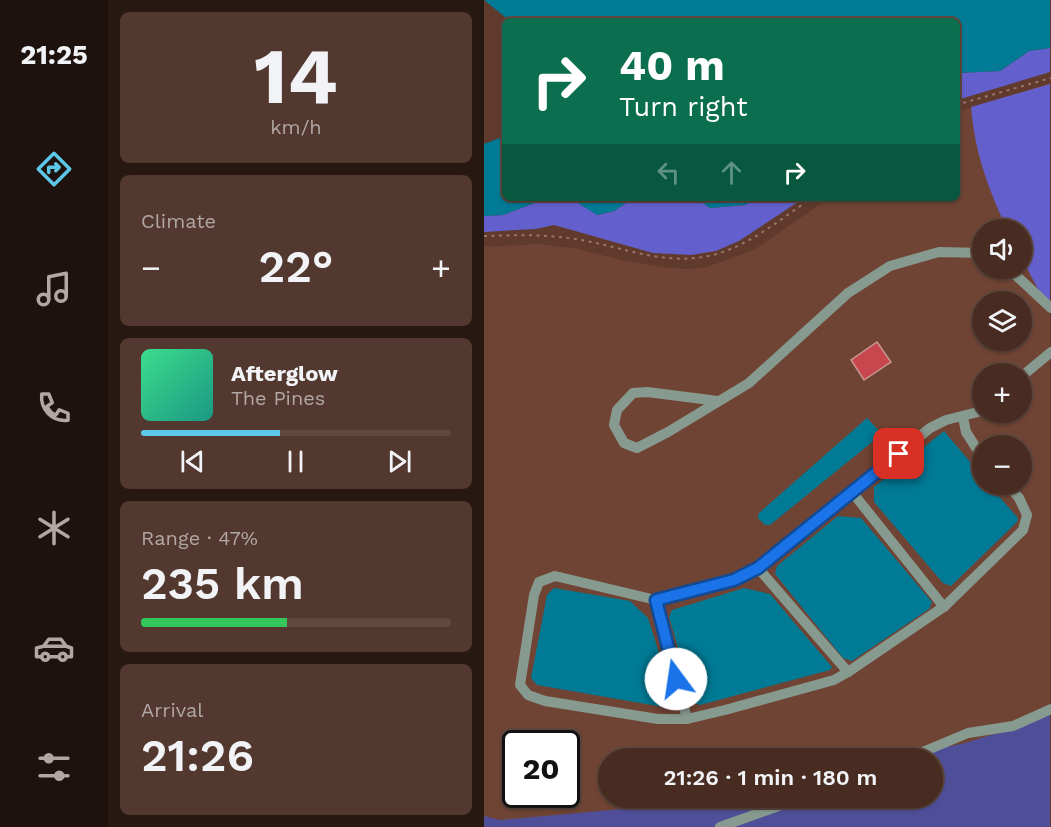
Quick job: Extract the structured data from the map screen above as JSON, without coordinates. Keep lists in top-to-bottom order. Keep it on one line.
{"page":{"tabs":"21:25","tile":[["14","km/h"],"Climate",["Range · 47%","235 km"],["Arrival","21:26"]],"turn":["40 m","Turn right"],"map_buttons":["+","−"],"heat":["−","22°","+"],"song":["Afterglow","The Pines"],"limit":"20","trip":"21:26 · 1 min · 180 m"}}
